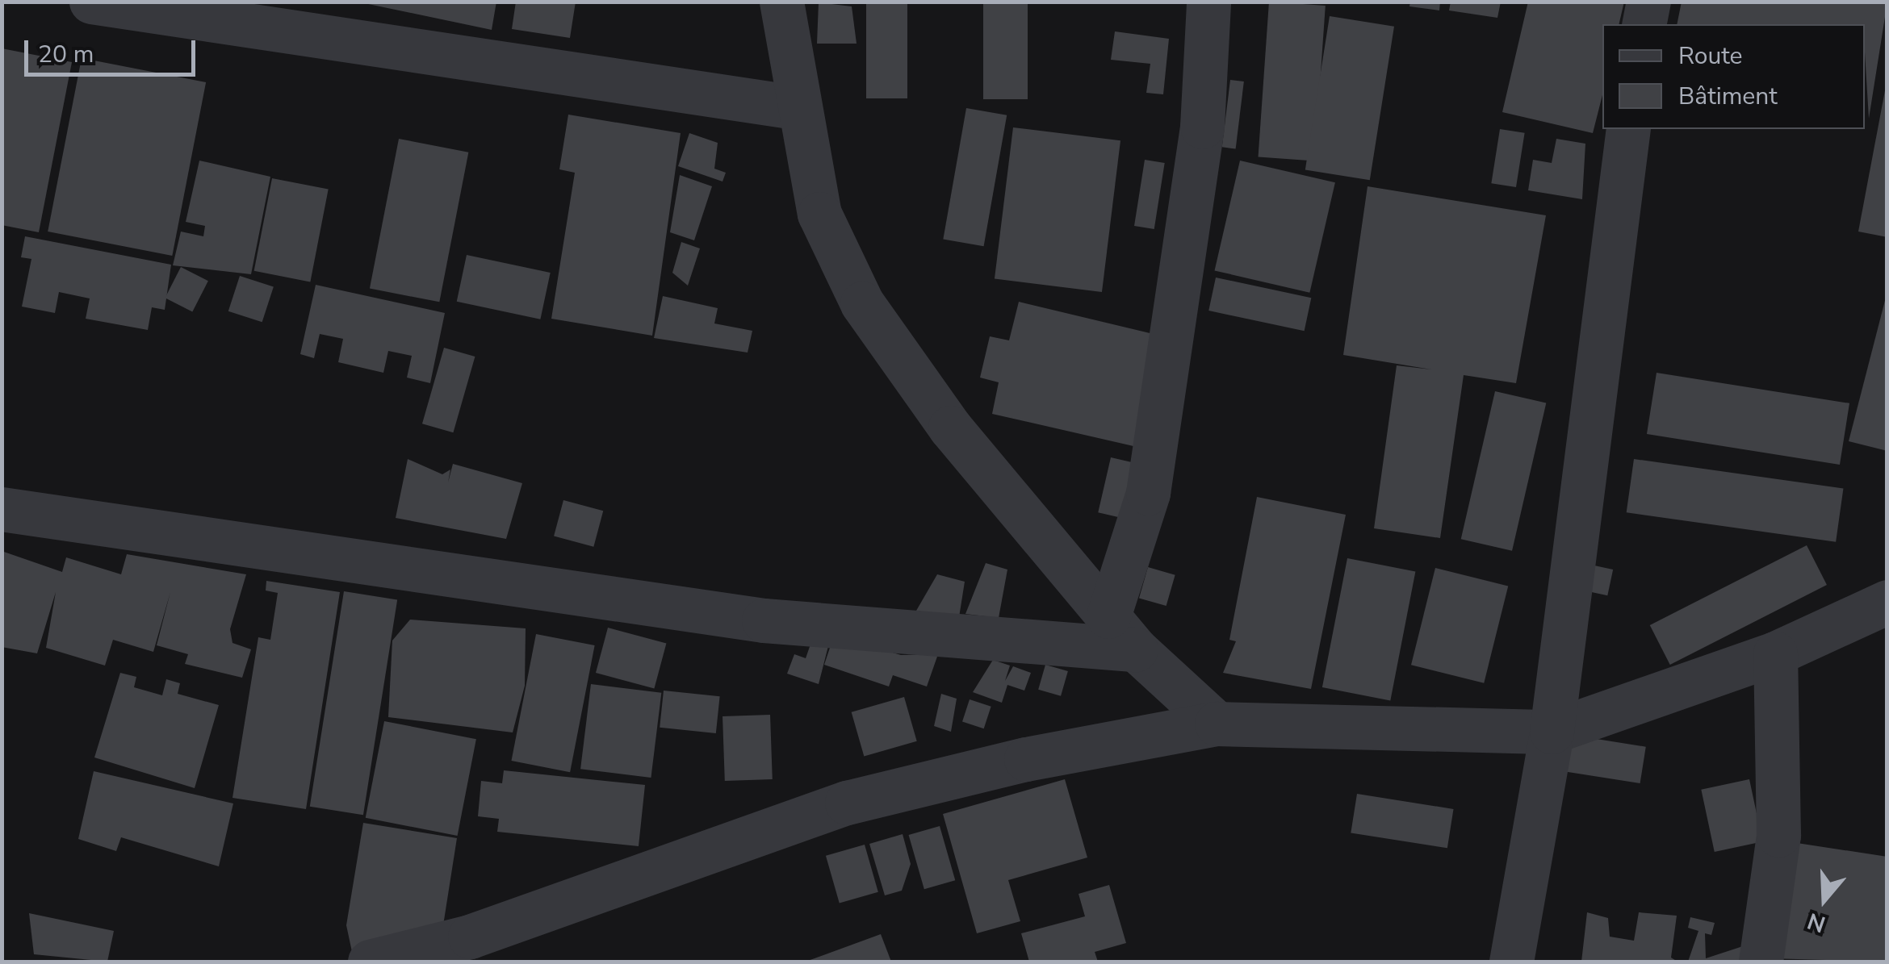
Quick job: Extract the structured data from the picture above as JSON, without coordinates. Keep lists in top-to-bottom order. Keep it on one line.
{"legend":["Route","Bâtiment"],"scale_bar":"20 m","north":"bottom"}
